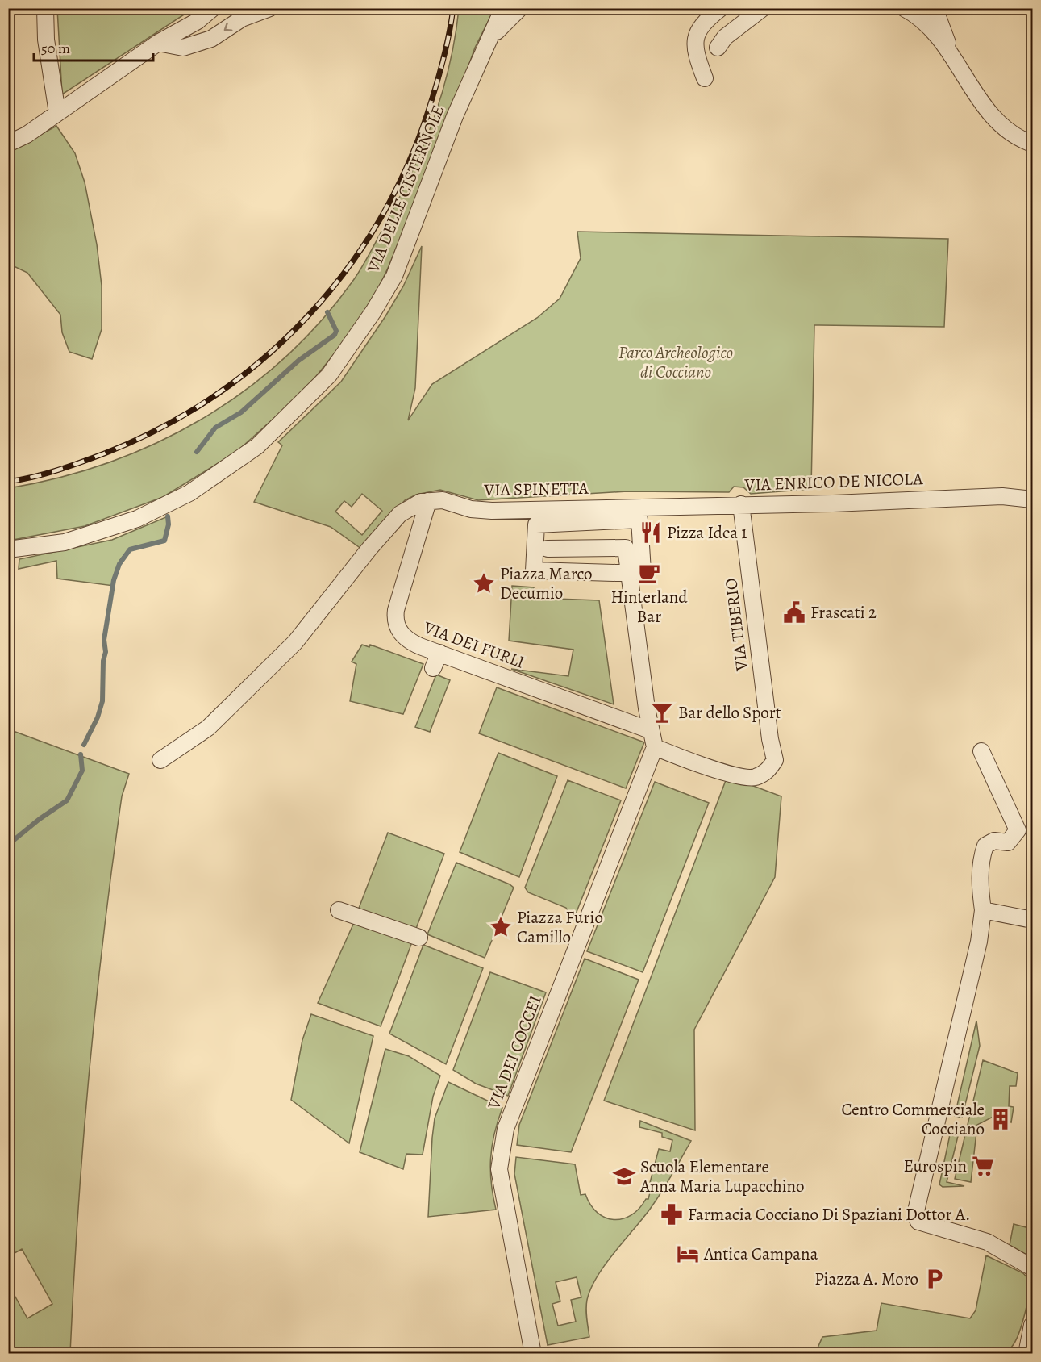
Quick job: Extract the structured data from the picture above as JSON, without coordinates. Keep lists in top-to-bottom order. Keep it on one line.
{"streets":{"street":["VIA DELLE CISTERNOLE","VIA ENRICO DE NICOLA","VIA SPINETTA","VIA TIBERIO","VIA DEI FURLI","VIA DEI COCCEI"]},"crossings":[["VIA ENRICO DE NICOLA","VIA SPINETTA"],["VIA ENRICO DE NICOLA","VIA TIBERIO"],["VIA SPINETTA","VIA DEI FURLI"],["VIA TIBERIO","VIA DEI COCCEI"]],"parks":["Parco Archeologico di Cocciano"],"places":{"restaurant":["Pizza Idea 1"],"cafe":["Hinterland Bar"],"place":["Piazza Marco Decumio","Piazza Furio Camillo"],"public building":["Frascati 2"],"bar":["Bar dello Sport"],"building":["Centro Commerciale Cocciano"],"supermarket":["Eurospin"],"school or university":["Scuola Elementare Anna Maria Lupacchino"],"pharmacy":["Farmacia Cocciano Di Spaziani Dottor A."],"hotel":["Antica Campana"],"parking":["Piazza A. Moro"]},"scale_bar":"50 m"}
